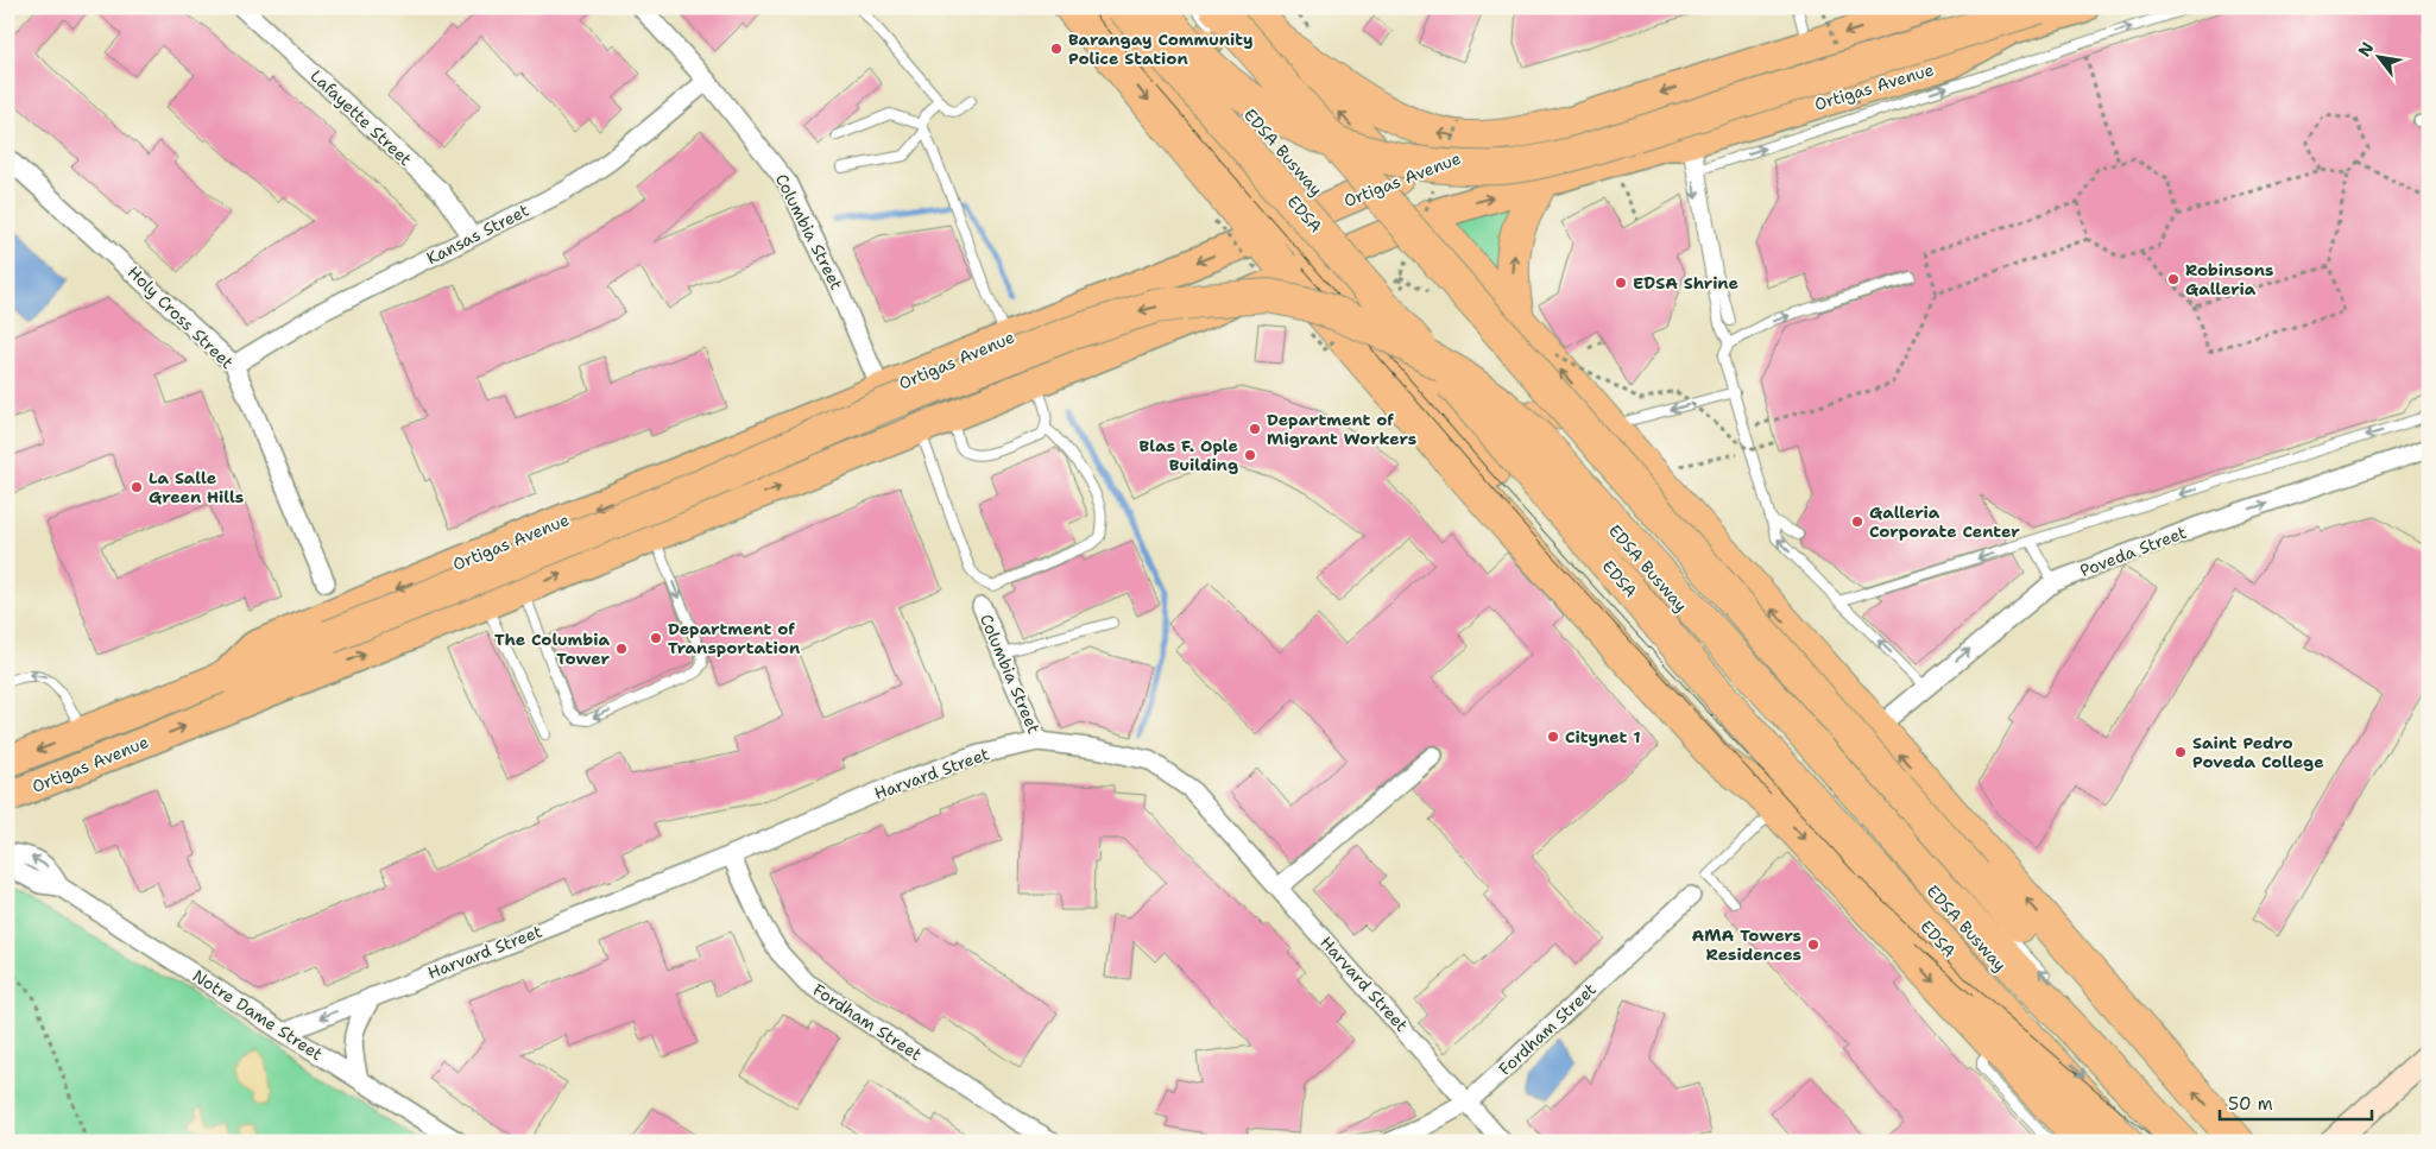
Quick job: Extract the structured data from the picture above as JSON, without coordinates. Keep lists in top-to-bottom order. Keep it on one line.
{"streets":{"highway":["EDSA"],"main road":["Ortigas Avenue"],"street":["Lafayette Street","Columbia Street","Kansas Street","Holy Cross Street","Poveda Street","Harvard Street","Notre Dame Street","Fordham Street"],"lane":["EDSA Busway"]},"crossings":[["Ortigas Avenue","EDSA Busway"],["Ortigas Avenue","Columbia Street"],["Lafayette Street","Kansas Street"],["Columbia Street","Kansas Street"],["Columbia Street","Harvard Street"],["Kansas Street","Holy Cross Street"],["Harvard Street","Notre Dame Street"],["Harvard Street","Fordham Street"]],"one_way":["EDSA Busway","Poveda Street"],"places":["Barangay Community Police Station","Robinsons Galleria","EDSA Shrine","Department of Migrant Workers","Blas F. Ople Building","La Salle Green Hills","Galleria Corporate Center","Department of Transportation","The Columbia Tower","Citynet 1","Saint Pedro Poveda College","AMA Towers Residences"],"scale_bar":"50 m","north":"top left"}
